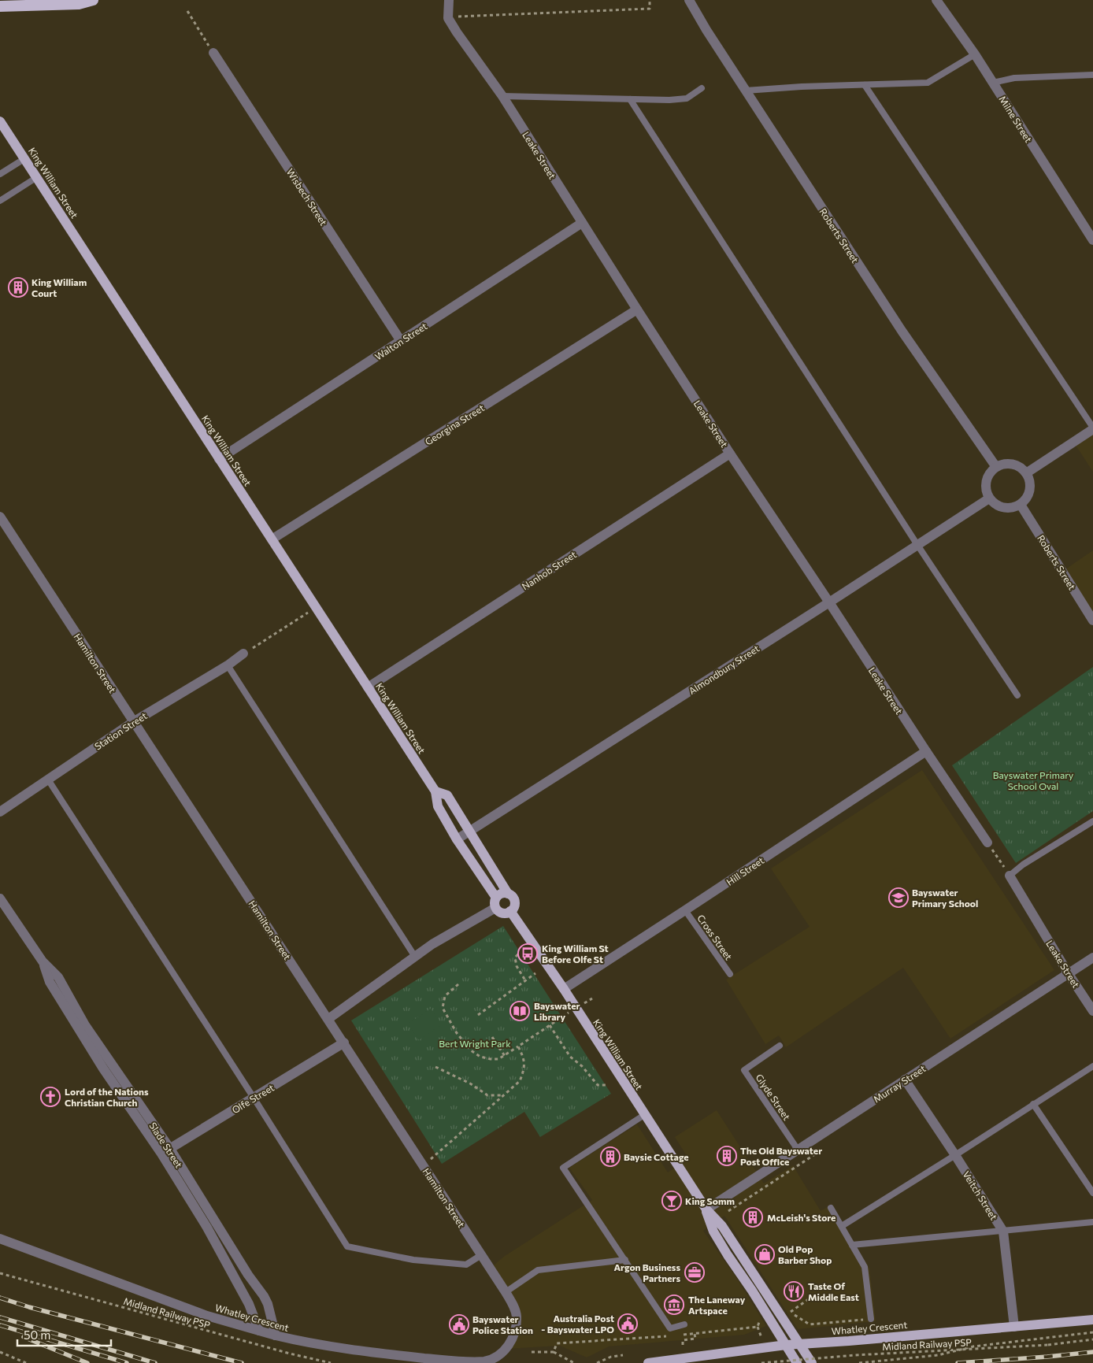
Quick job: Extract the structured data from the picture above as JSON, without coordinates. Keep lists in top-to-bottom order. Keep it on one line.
{"streets":{"main road":["King William Street","Whatley Crescent"],"street":["Milne Street","Leake Street","Wisbech Street","Roberts Street","Walton Street","Georgina Street","Nanhob Street","Hamilton Street","Almondbury Street","Station Street","Hill Street","Murray Street","Olfe Street","Slade Street","Veitch Street"],"lane":["Cross Street","Glyde Street"],"path":["Midland Railway PSP"]},"crossings":[["Leake Street","Walton Street"],["Leake Street","Georgina Street"],["Leake Street","Nanhob Street"],["Leake Street","Almondbury Street"],["Leake Street","Hill Street"],["Leake Street","Murray Street"],["King William Street","Walton Street"],["King William Street","Georgina Street"],["King William Street","Nanhob Street"],["King William Street","Almondbury Street"],["King William Street","Hill Street"],["King William Street","Murray Street"],["King William Street","Whatley Crescent"],["Wisbech Street","Walton Street"],["Roberts Street","Almondbury Street"],["Hamilton Street","Station Street"],["Hamilton Street","Olfe Street"],["Hamilton Street","Whatley Crescent"],["Hill Street","Cross Street"],["Murray Street","Glyde Street"],["Murray Street","Veitch Street"],["Olfe Street","Slade Street"],["Slade Street","Whatley Crescent"],["Veitch Street","Whatley Crescent"]],"parks":["Bayswater Primary School Oval","Bert Wright Park"],"places":{"building":["King William Court","The Old Bayswater Post Office","Baysie Cottage","McLeish's Store"],"school or university":["Bayswater Primary School"],"bus stop":["King William St Before Olfe St"],"library":["Bayswater Library"],"church":["Lord of the Nations Christian Church"],"bar":["King Somm"],"shop":["Old Pop Barber Shop"],"office":["Argon Business Partners"],"restaurant":["Taste Of Middle East"],"museum":["The Laneway Artspace"],"public building":["Australia Post - Bayswater LPO","Bayswater Police Station"]},"scale_bar":"50 m"}
